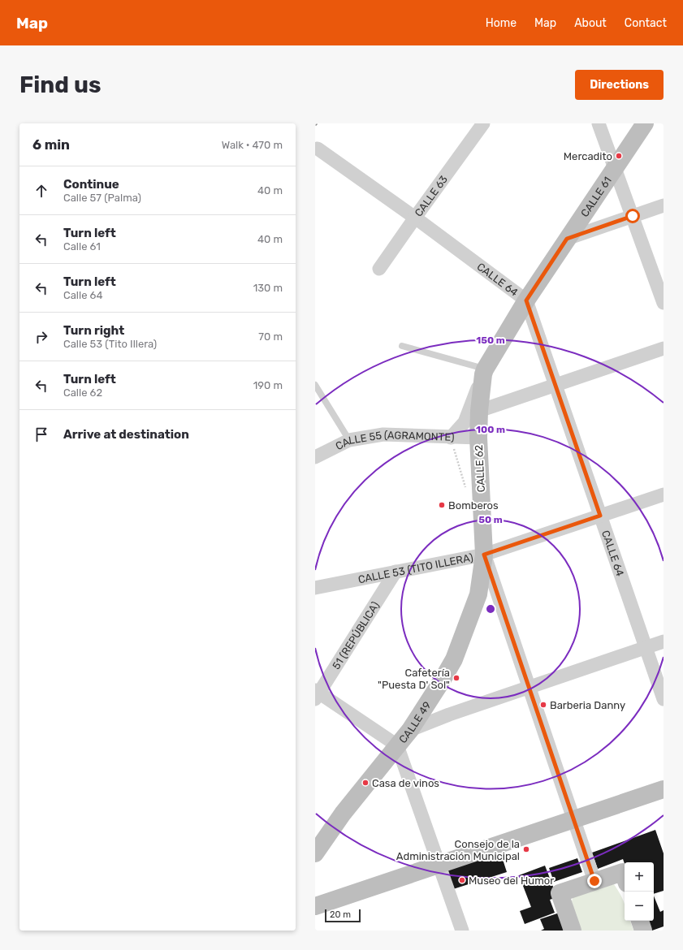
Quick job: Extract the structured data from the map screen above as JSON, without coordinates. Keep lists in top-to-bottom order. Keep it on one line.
{"streets":{"main road":["CALLE 61","CALLE 62","CALLE 49"],"street":["CALLE 63","CALLE 64","CALLE 55 (AGRAMONTE)","CALLE 53 (TITO ILLERA)","51 (REPÚBLICA)"]},"crossings":[["CALLE 63","CALLE 64"],["CALLE 61","CALLE 64"],["CALLE 61","CALLE 55 (AGRAMONTE)"],["CALLE 61","CALLE 62"],["CALLE 64","CALLE 53 (TITO ILLERA)"],["CALLE 55 (AGRAMONTE)","CALLE 62"],["CALLE 62","CALLE 53 (TITO ILLERA)"],["CALLE 62","CALLE 49"],["CALLE 53 (TITO ILLERA)","51 (REPÚBLICA)"],["CALLE 53 (TITO ILLERA)","CALLE 49"]],"places":["Mercadito","Bomberos","Cafetería \"Puesta D' Sol\"","Barberia Danny","Casa de vinos","Consejo de la Administración Municipal","Museo del Humor"],"scale_bar":"20 m","page":{"header":"Map","nav":["Home","Map","About","Contact"],"buttons":"Directions","title":"Find us","heading":["6 min","Walk · 470 m"],"list":[["Continue","Calle 57 (Palma)","40 m"],["Turn left","Calle 61","40 m"],["Turn left","Calle 64","130 m"],["Turn right","Calle 53 (Tito Illera)","70 m"],["Turn left","Calle 62","190 m"],"Arrive at destination"],"map_buttons":["+","−"],"scale":"20 m"},"rings":["150 m","100 m","50 m"]}
